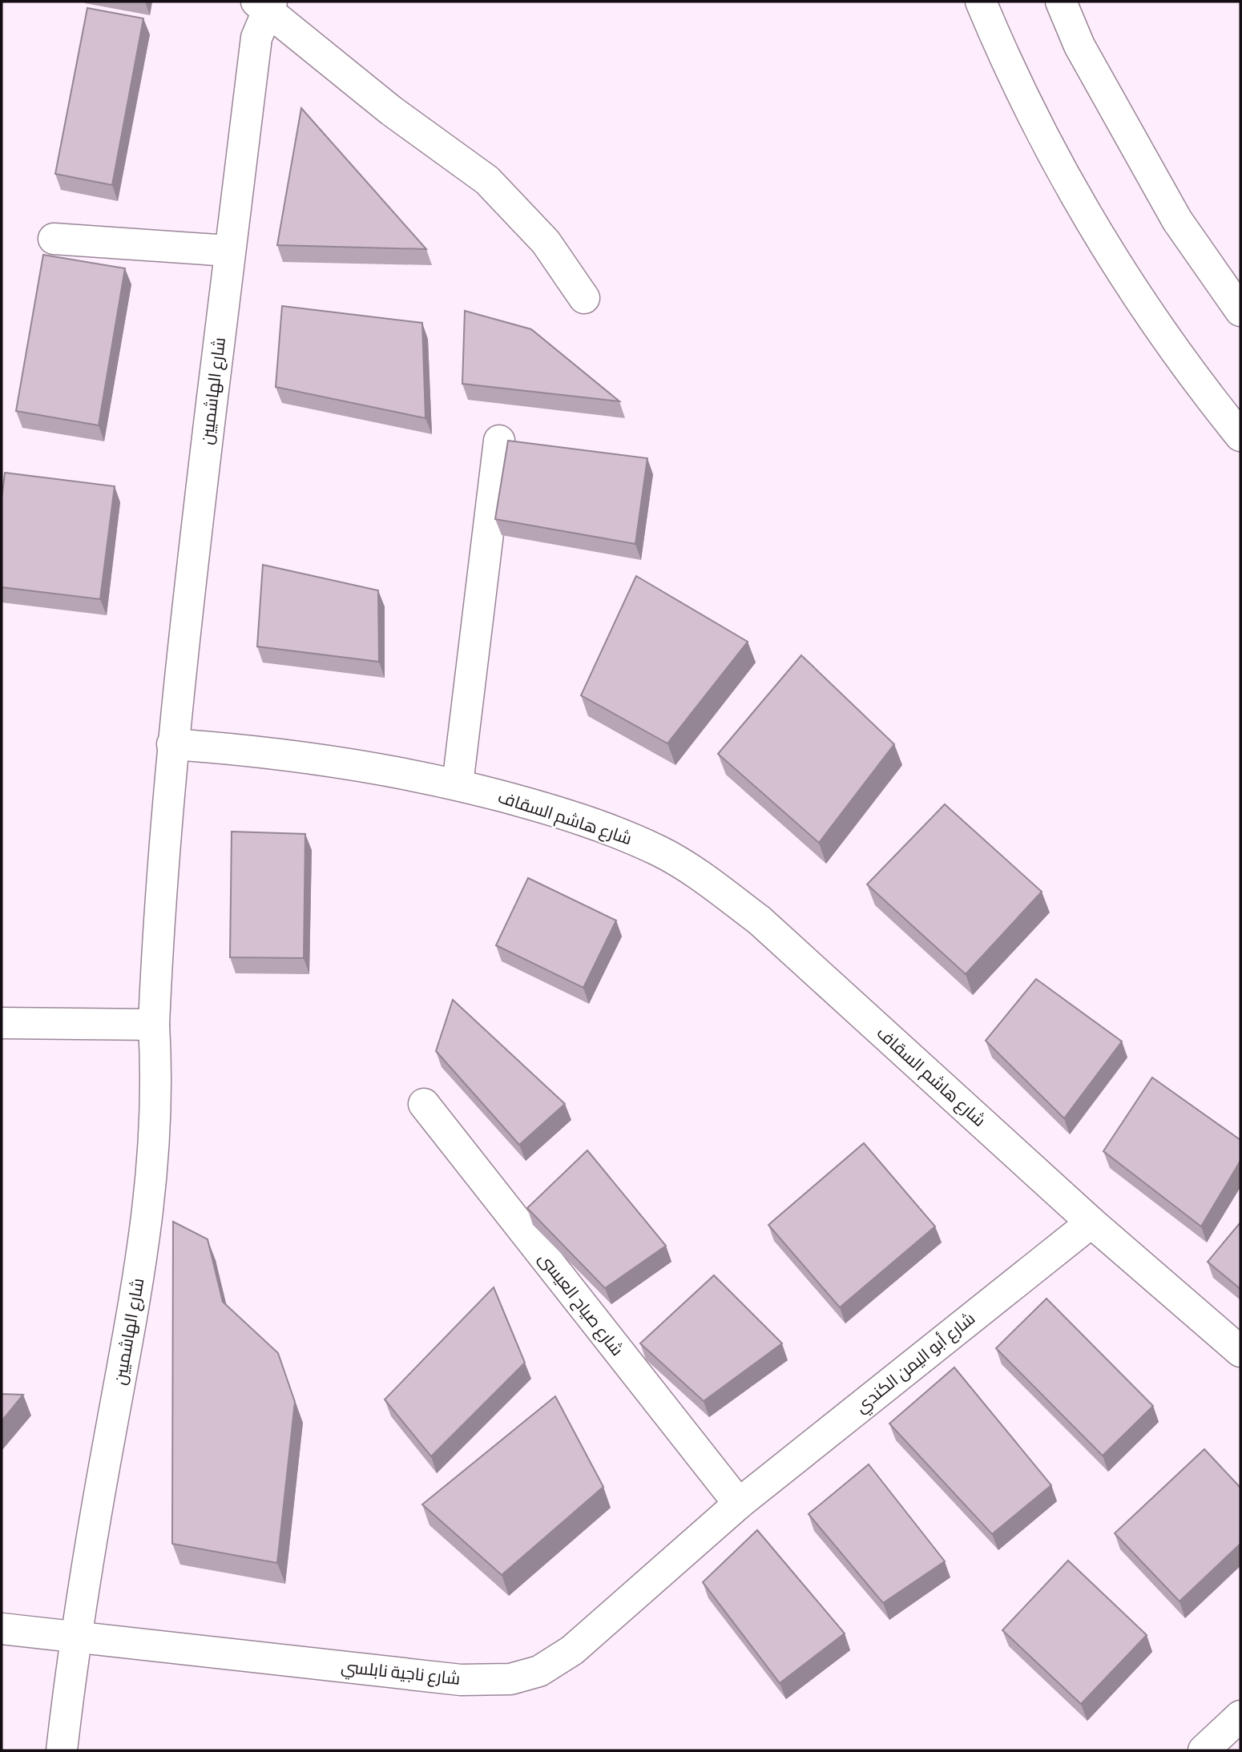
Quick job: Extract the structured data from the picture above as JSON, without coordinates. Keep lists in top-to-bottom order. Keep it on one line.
{"streets":{"main road":["شارع الهاشميين","شارع هاشم السقاف","شارع صياح العيسى","شارع أبو اليمن الكندي","شارع ناجية نابلسي"]},"crossings":[["شارع الهاشميين","شارع هاشم السقاف"],["شارع الهاشميين","شارع ناجية نابلسي"],["شارع هاشم السقاف","شارع أبو اليمن الكندي"],["شارع صياح العيسى","شارع أبو اليمن الكندي"],["شارع صياح العيسى","شارع ناجية نابلسي"],["شارع أبو اليمن الكندي","شارع ناجية نابلسي"]]}
